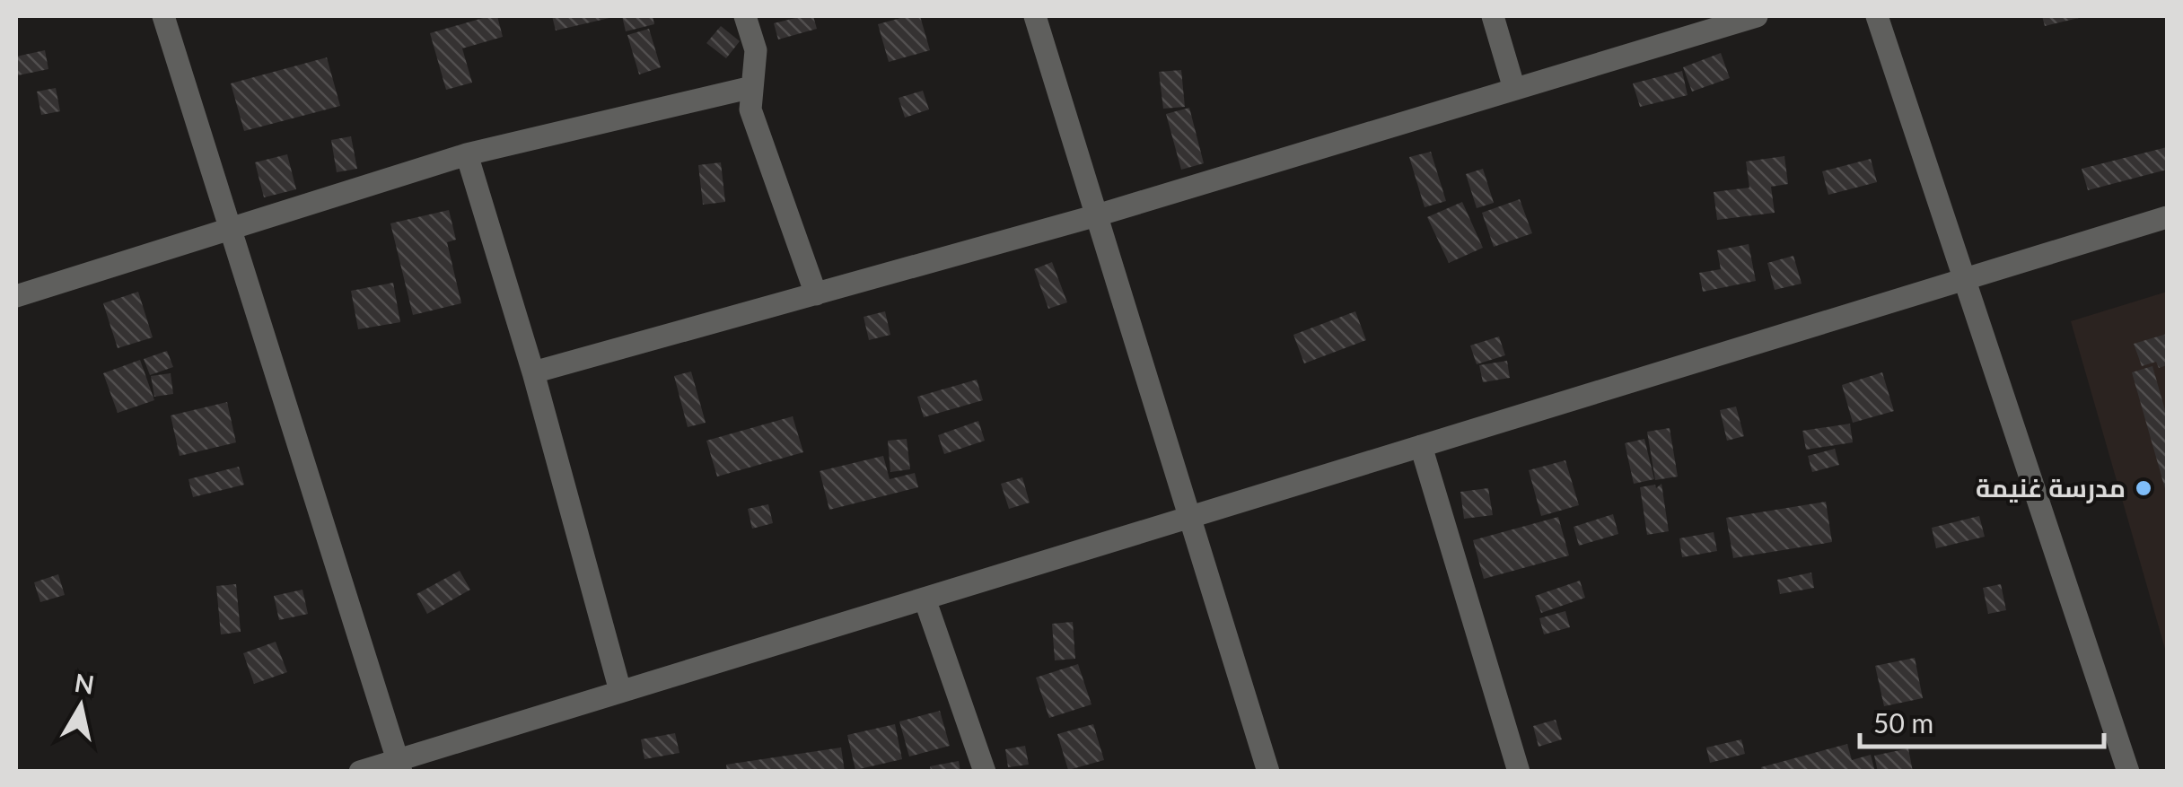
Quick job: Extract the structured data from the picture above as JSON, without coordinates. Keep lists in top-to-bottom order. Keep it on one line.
{"places":["مدرسة غنيمة"],"scale_bar":"50 m","north":"top"}
